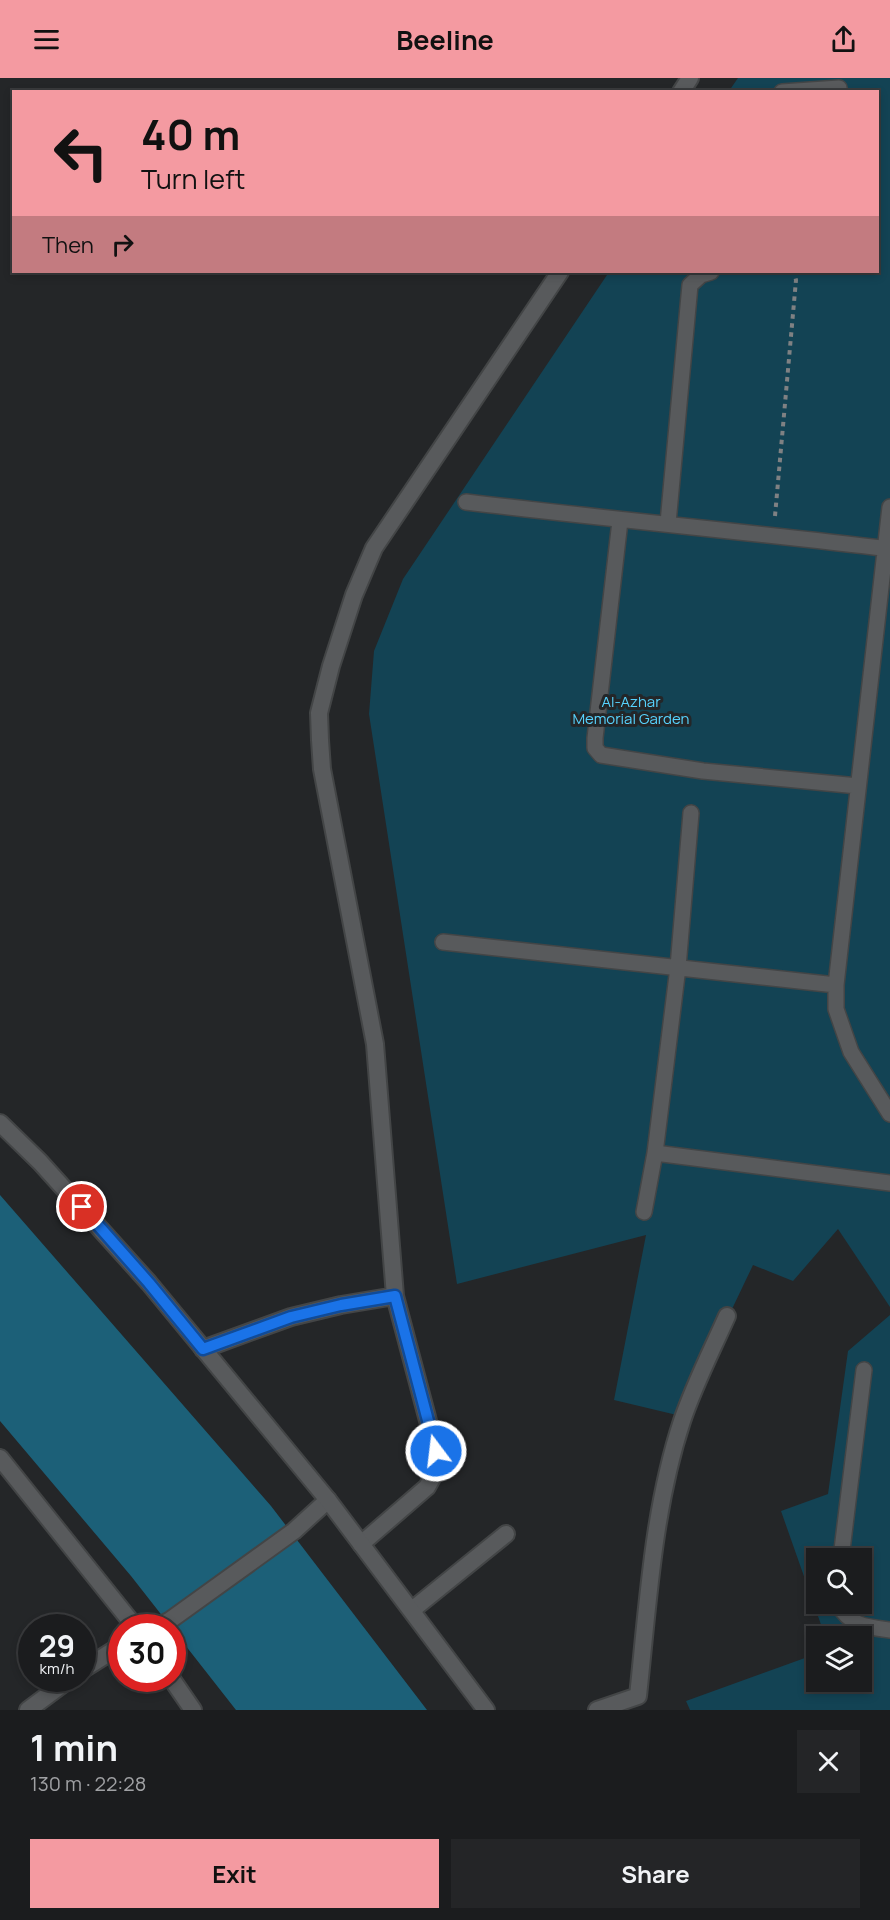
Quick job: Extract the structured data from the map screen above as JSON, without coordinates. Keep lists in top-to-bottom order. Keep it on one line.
{"parks":["Al-Azhar Memorial Garden"],"page":{"header":"Beeline","turn":["40 m","Turn left"],"then":"Then","speed":"29 km/h","limit":"30","heading":["1 min","130 m · 22:28"],"buttons":["Exit","Share"]}}
